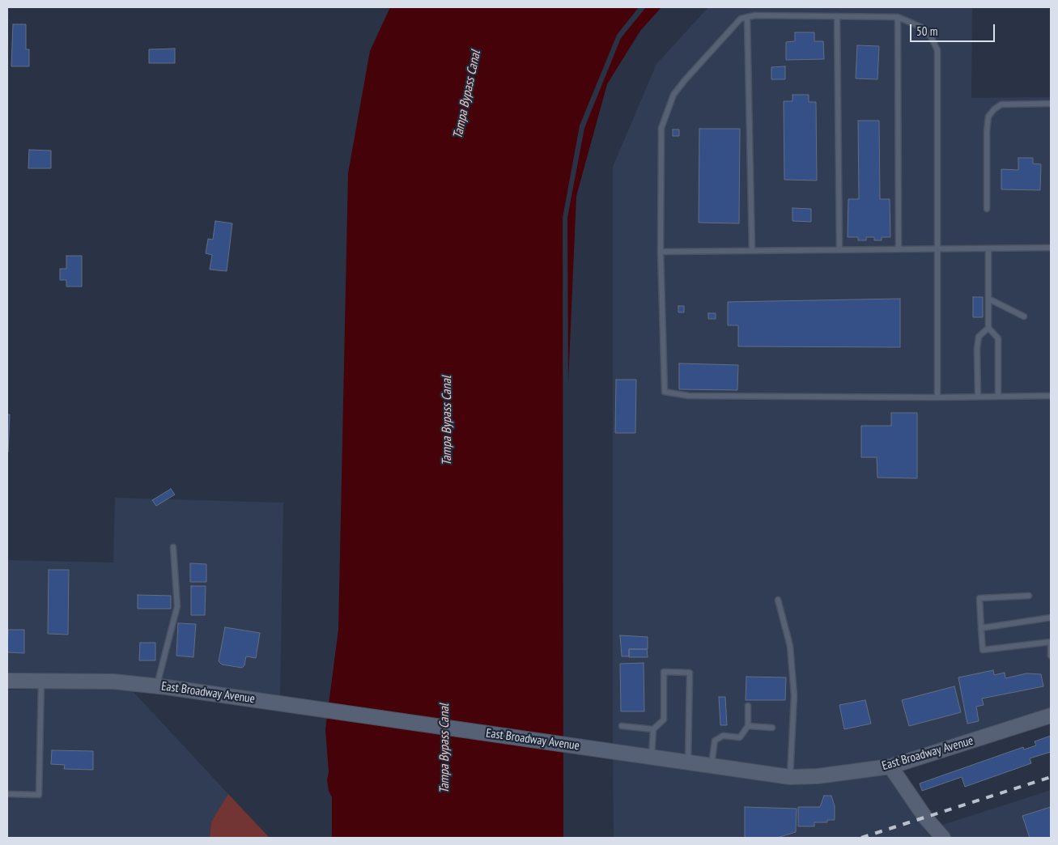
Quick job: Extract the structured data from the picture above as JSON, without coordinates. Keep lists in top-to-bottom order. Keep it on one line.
{"streets":{"main road":["East Broadway Avenue"]},"water":["Tampa Bypass Canal"],"scale_bar":"50 m"}
